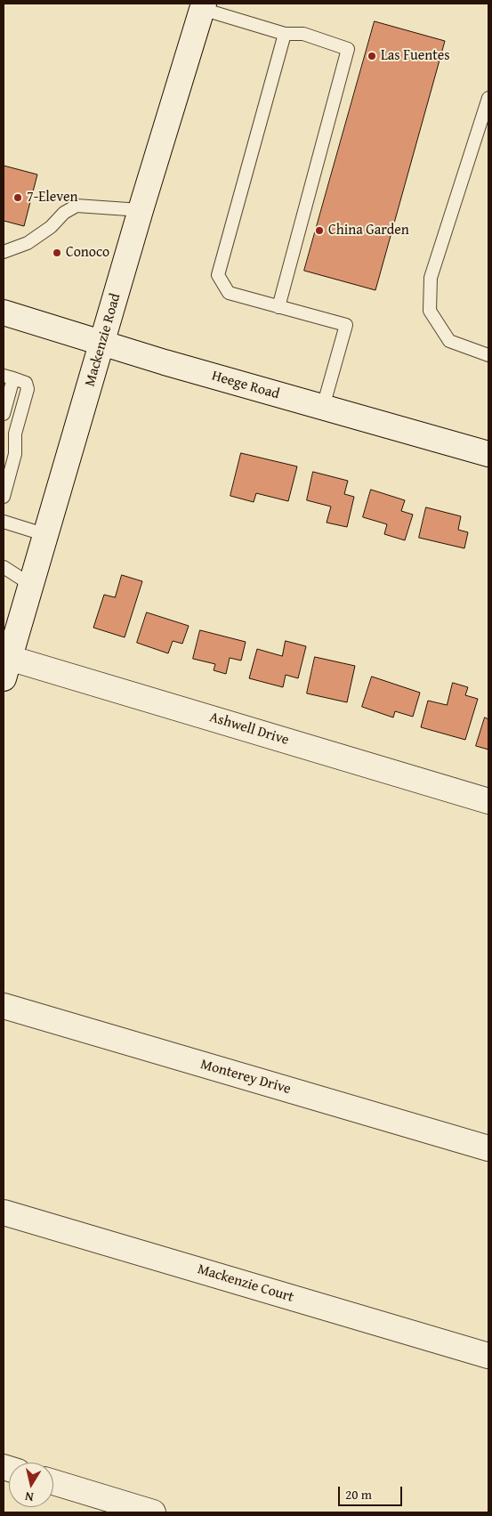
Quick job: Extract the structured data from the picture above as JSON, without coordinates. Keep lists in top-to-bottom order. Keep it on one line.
{"streets":{"street":["Mackenzie Road","Heege Road","Ashwell Drive","Monterey Drive","Mackenzie Court"]},"crossings":[["Mackenzie Road","Heege Road"],["Mackenzie Road","Ashwell Drive"]],"places":["Las Fuentes","7-Eleven","China Garden","Conoco"],"scale_bar":"20 m","north":"bottom"}
